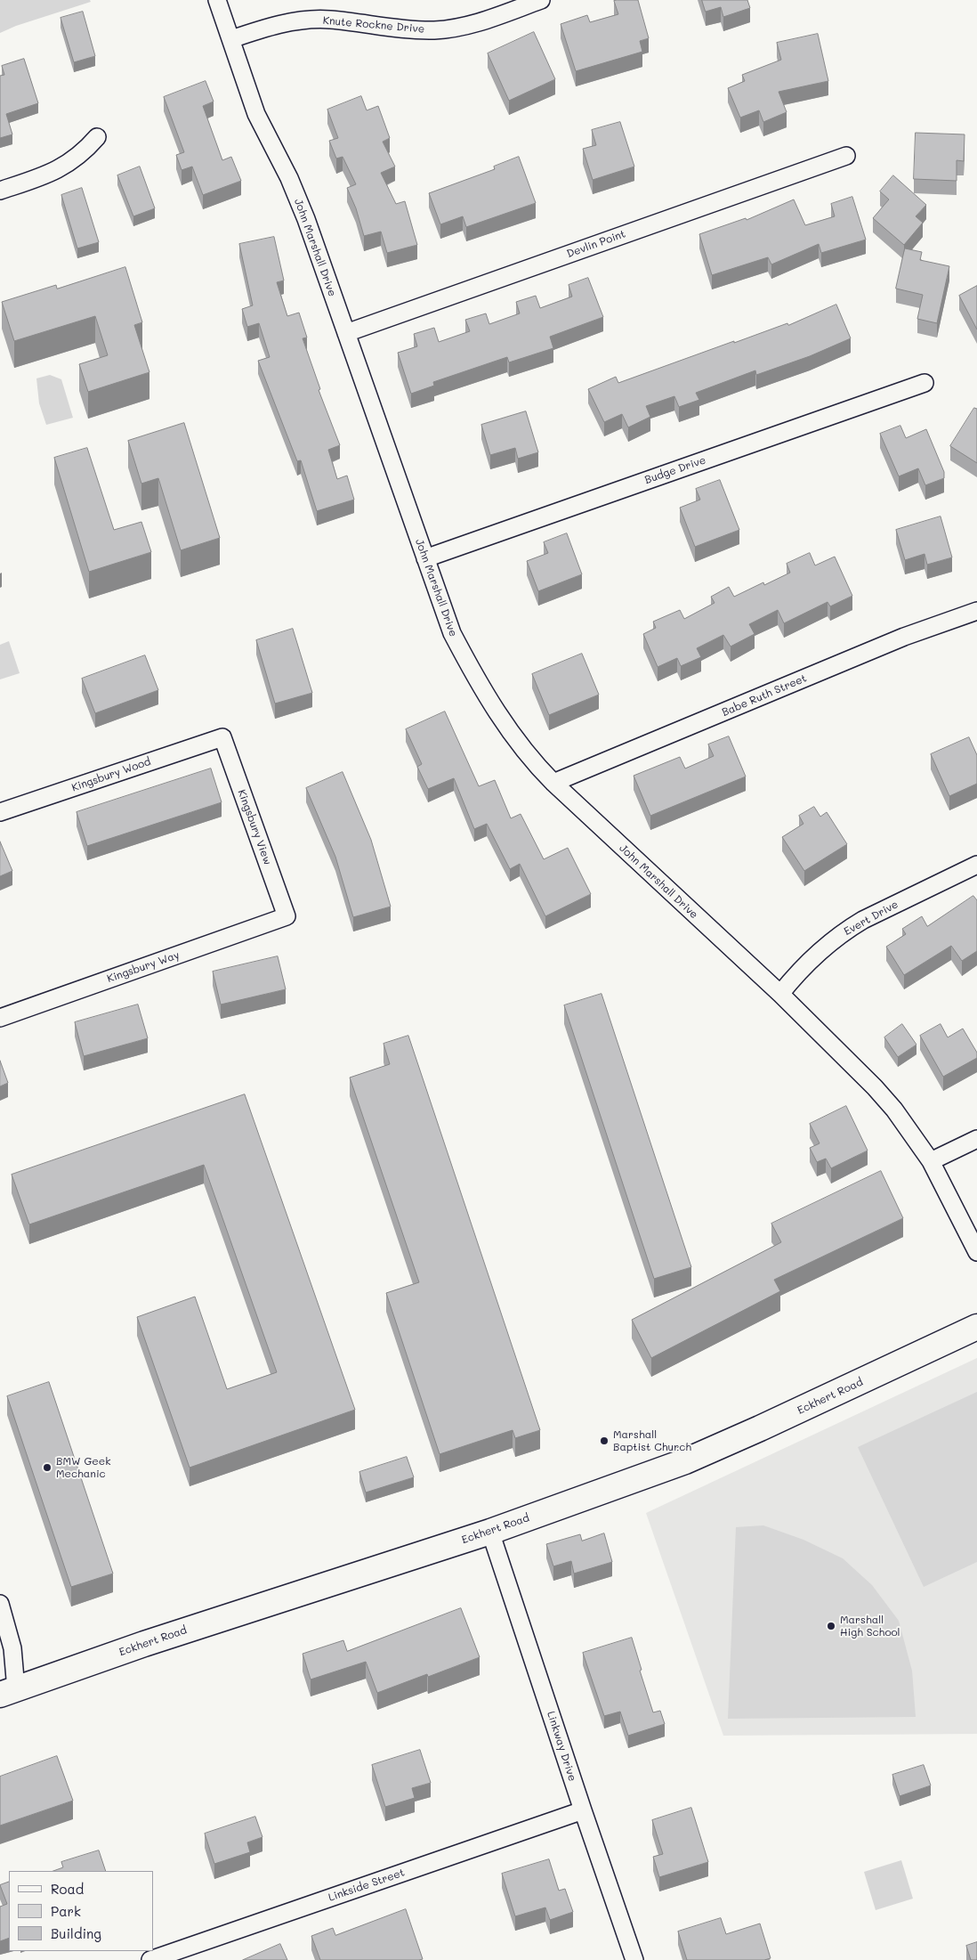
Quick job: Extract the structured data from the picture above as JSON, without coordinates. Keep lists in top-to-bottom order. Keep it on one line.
{"streets":{"main road":["Eckhert Road"],"street":["Knute Rockne Drive","Devlin Point","John Marshall Drive","Budge Drive","Babe Ruth Street","Kingsbury Wood","Kingsbury View","Evert Drive","Kingsbury Way","Linkway Drive","Linkside Street"]},"crossings":[["Knute Rockne Drive","John Marshall Drive"],["Devlin Point","John Marshall Drive"],["John Marshall Drive","Budge Drive"],["John Marshall Drive","Babe Ruth Street"],["John Marshall Drive","Evert Drive"],["Kingsbury Wood","Kingsbury View"],["Kingsbury View","Kingsbury Way"],["Eckhert Road","Linkway Drive"],["Linkway Drive","Linkside Street"]],"places":["Marshall Baptist Church","BMW Geek Mechanic","Marshall High School"],"legend":["Road","Park","Building"]}
